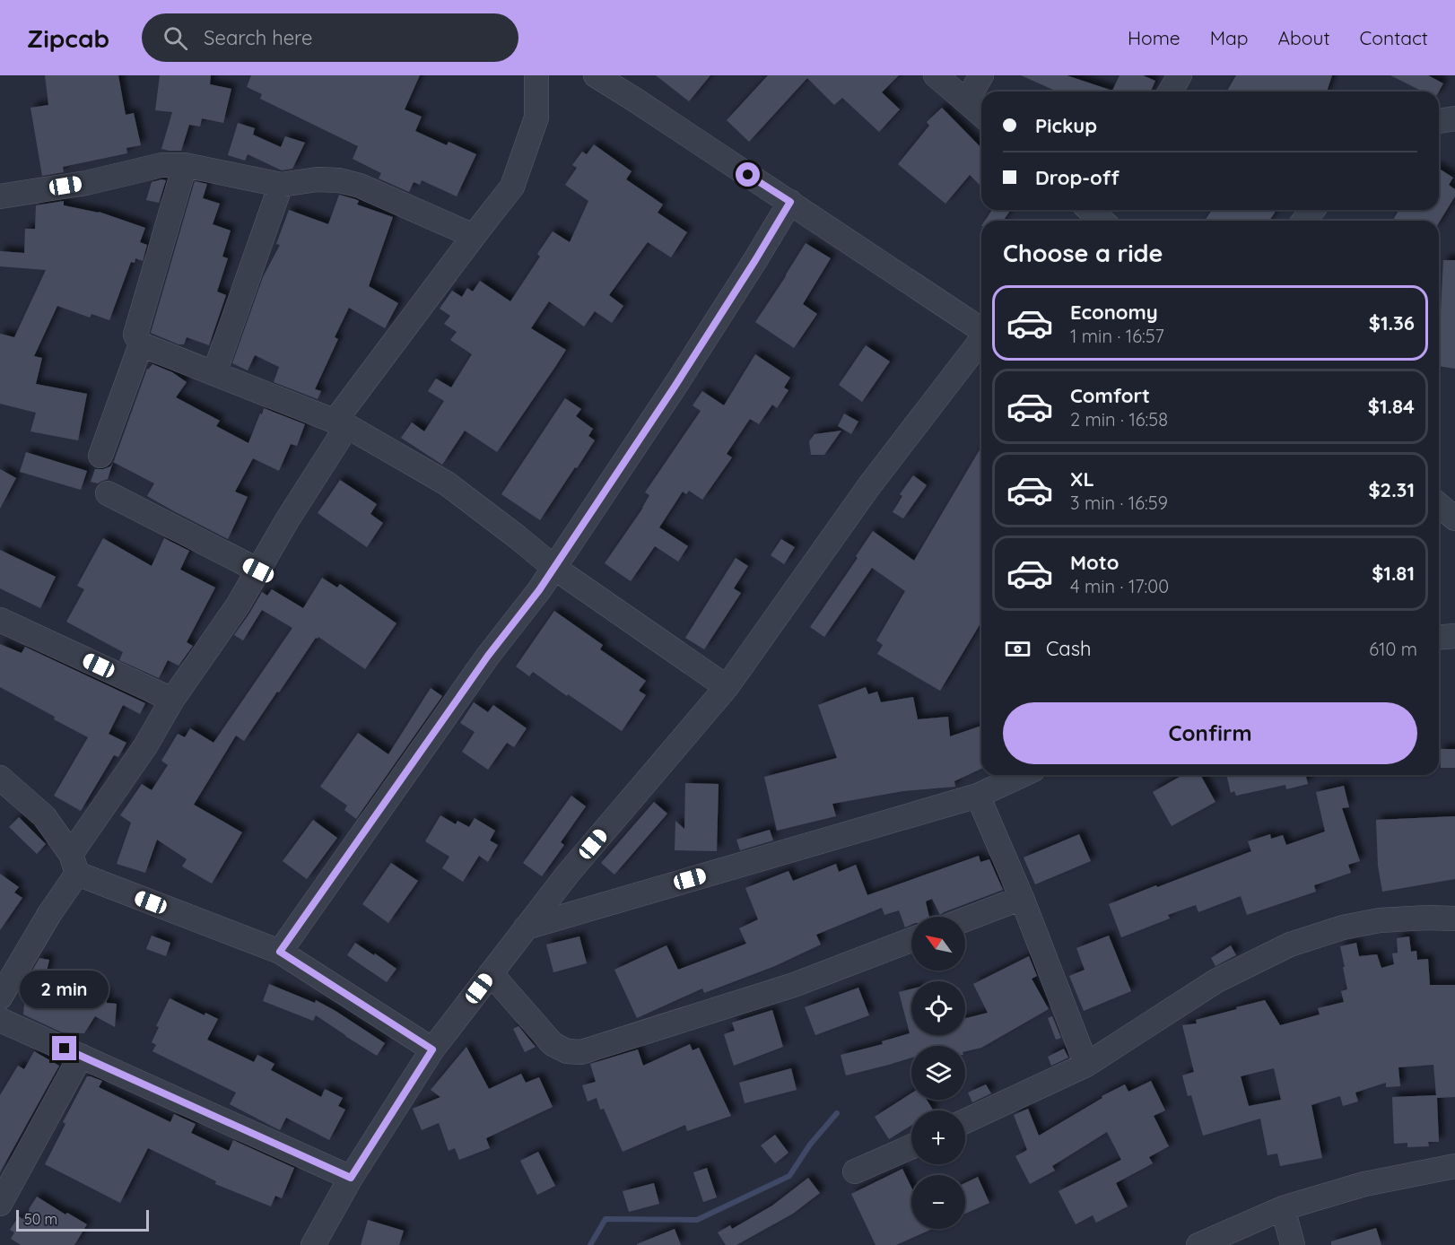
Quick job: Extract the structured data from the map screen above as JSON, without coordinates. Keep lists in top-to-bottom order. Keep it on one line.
{"scale_bar":"50 m","north":"top left","page":{"header":"Zipcab","search":"Search here","nav":["Home","Map","About","Contact"],"banner":["Pickup","Drop-off"],"heading":"Choose a ride","list":[{"name":"Economy","note":"1 min · 16:57","value":"$1.36"},{"name":"Comfort","note":"2 min · 16:58","value":"$1.84"},{"name":"XL","note":"3 min · 16:59","value":"$2.31"},{"name":"Moto","note":"4 min · 17:00","value":"$1.81"}],"pay":["Cash","610 m"],"buttons":"Confirm","map_buttons":["+","−"],"bubble":"2 min","scale":"50 m"}}
